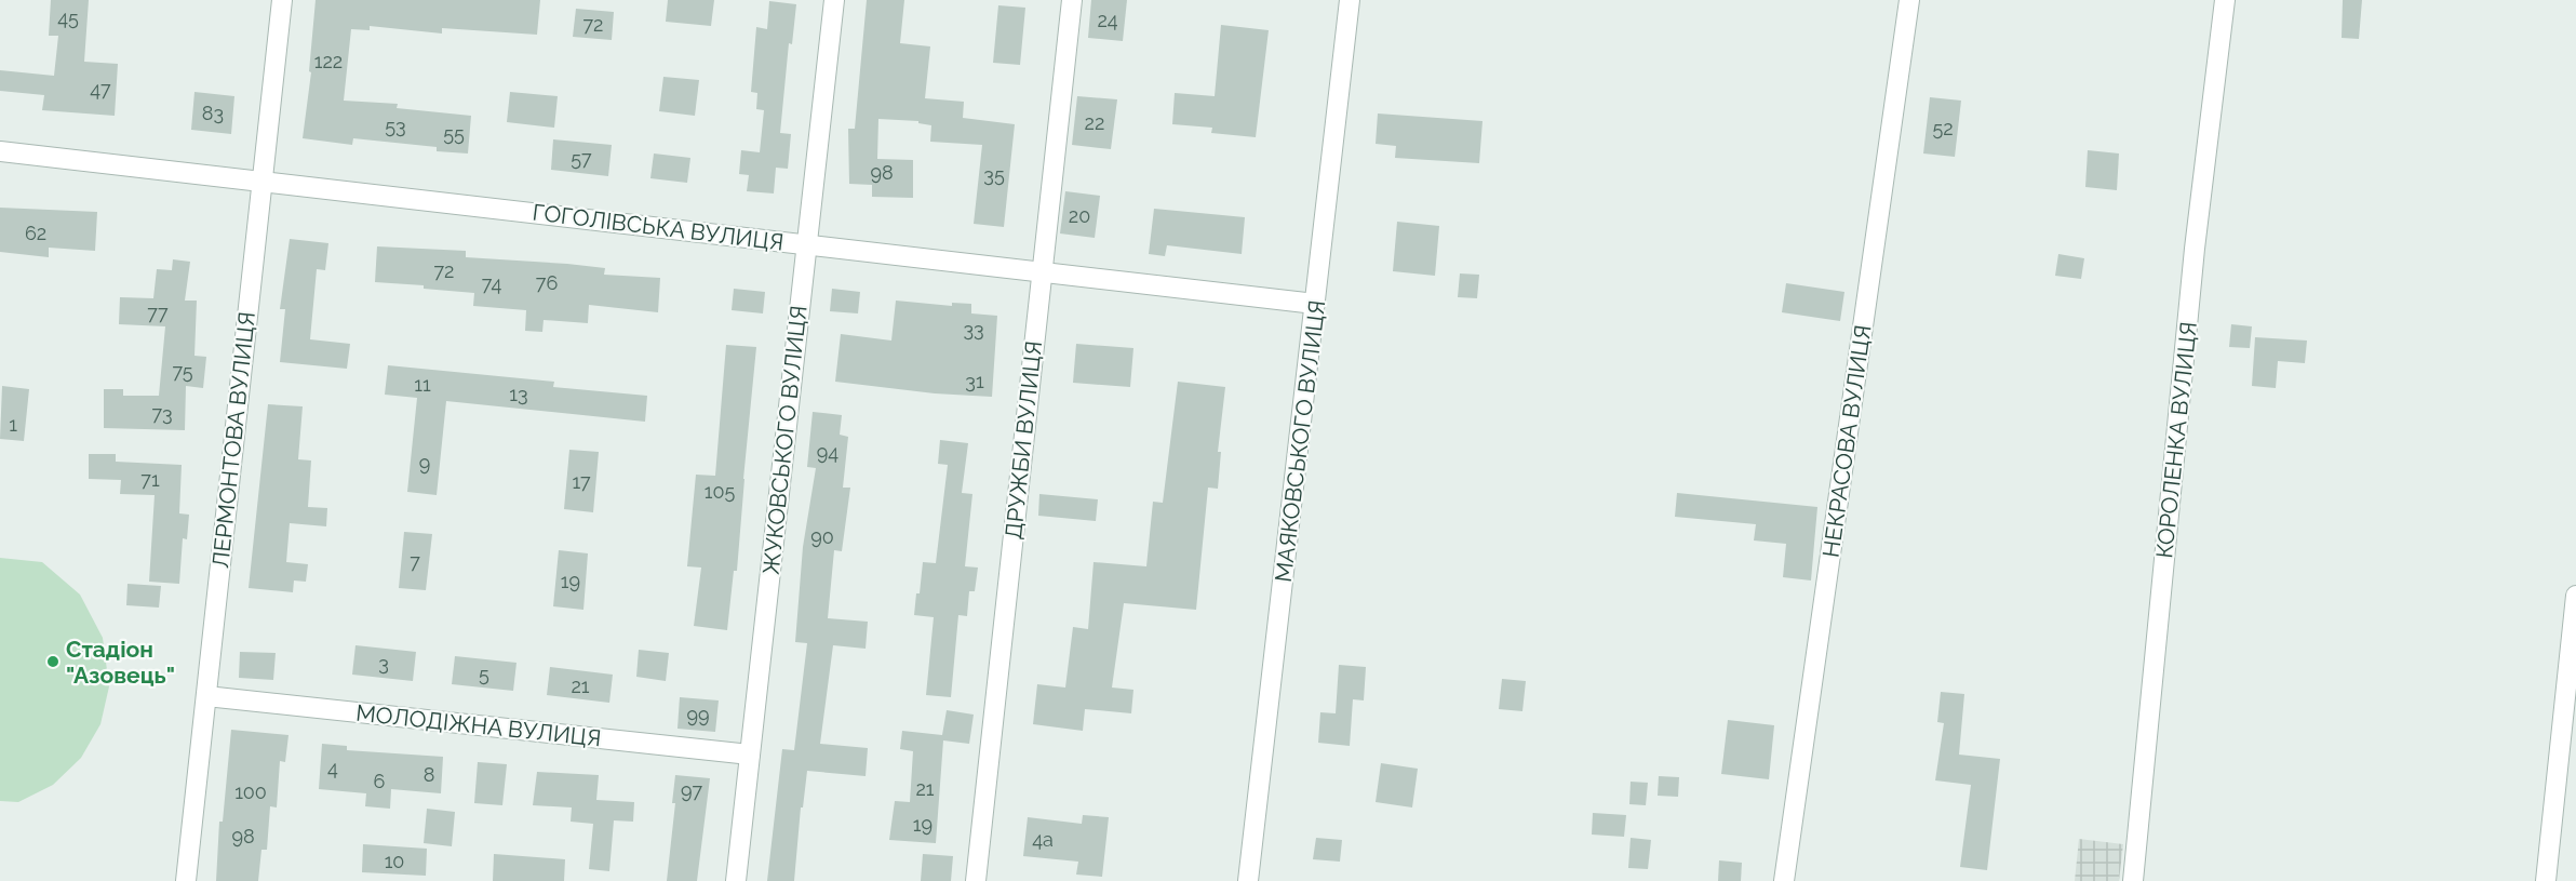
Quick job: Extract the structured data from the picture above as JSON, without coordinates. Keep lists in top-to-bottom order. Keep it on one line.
{"streets":{"street":["ГОГОЛІВСЬКА ВУЛИЦЯ","ЛЕРМОНТОВА ВУЛИЦЯ","ЖУКОВСЬКОГО ВУЛИЦЯ","ДРУЖБИ ВУЛИЦЯ","КОРОЛЕНКА ВУЛИЦЯ","МАЯКОВСЬКОГО ВУЛИЦЯ","НЕКРАСОВА ВУЛИЦЯ","МОЛОДІЖНА ВУЛИЦЯ"]},"crossings":[["ГОГОЛІВСЬКА ВУЛИЦЯ","ЛЕРМОНТОВА ВУЛИЦЯ"],["ГОГОЛІВСЬКА ВУЛИЦЯ","ЖУКОВСЬКОГО ВУЛИЦЯ"],["ГОГОЛІВСЬКА ВУЛИЦЯ","ДРУЖБИ ВУЛИЦЯ"],["ГОГОЛІВСЬКА ВУЛИЦЯ","МАЯКОВСЬКОГО ВУЛИЦЯ"],["ЛЕРМОНТОВА ВУЛИЦЯ","МОЛОДІЖНА ВУЛИЦЯ"],["ЖУКОВСЬКОГО ВУЛИЦЯ","МОЛОДІЖНА ВУЛИЦЯ"]],"places":["Стадіон \"Азовець\""],"house_numbers":["45","24","72","122","47","83","22","53","52","55","57","98","35","20","62","72","76","74","77","33","75","31","11","13","73","1","94","9","71","17","105","90","7","19","3","5","21","99","4","8","6","21","97","100","19","98","4а","10"]}
